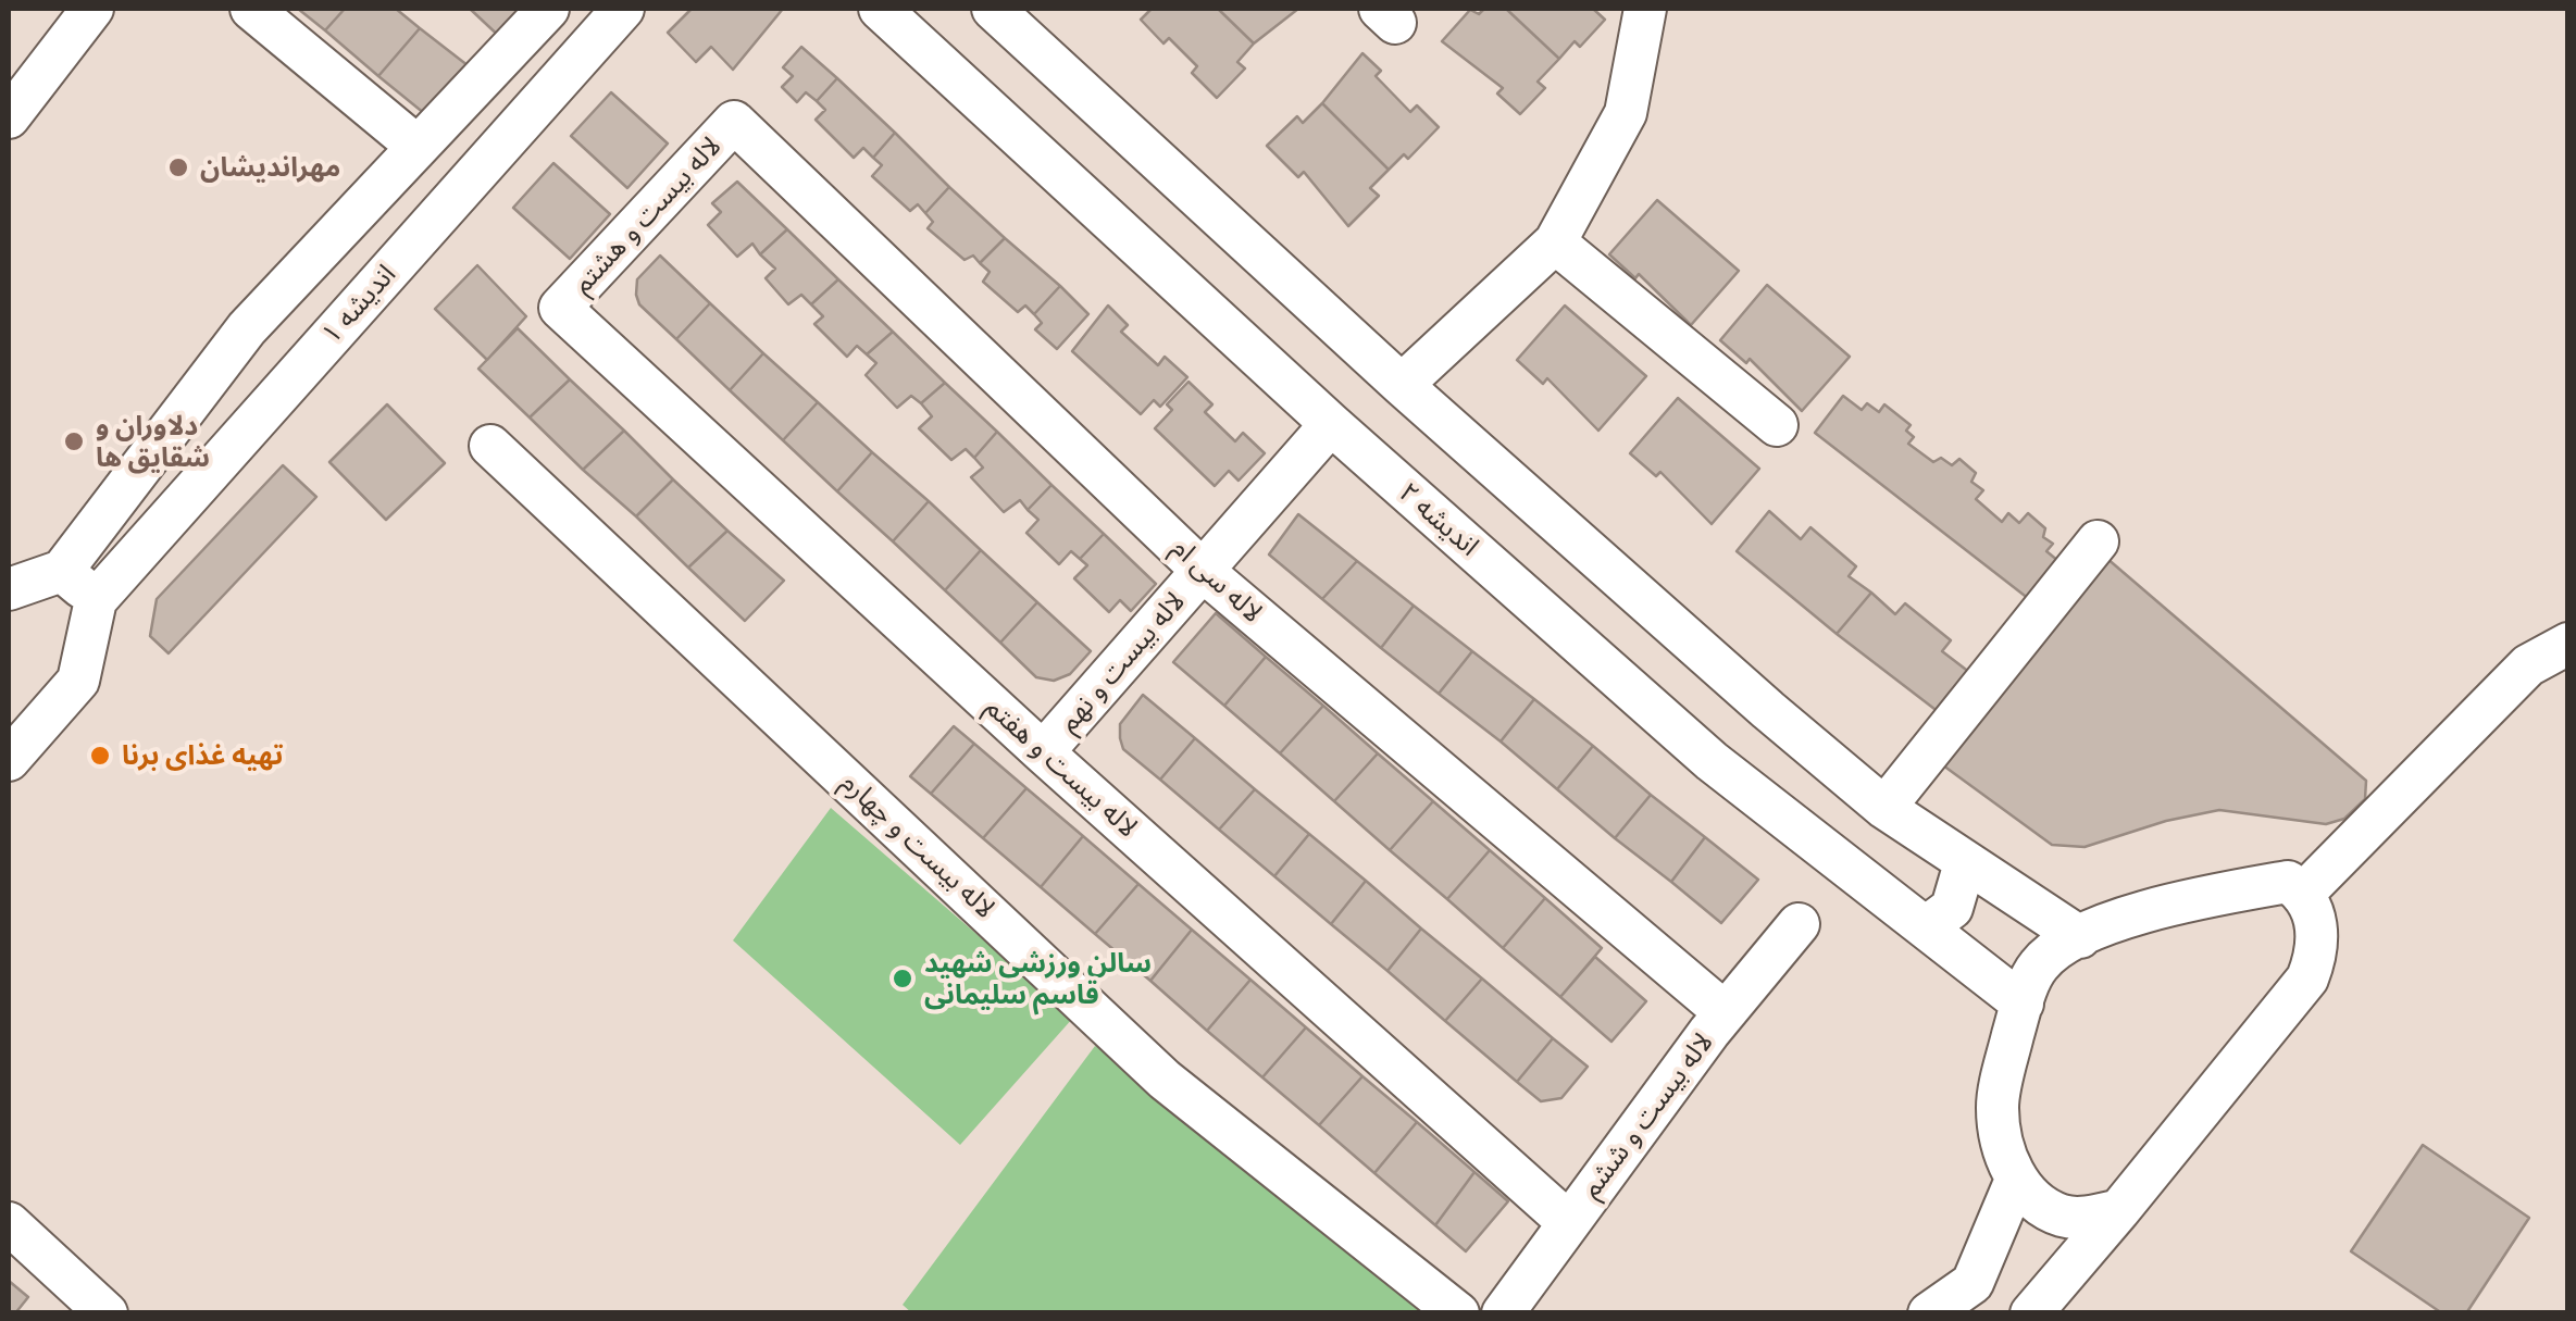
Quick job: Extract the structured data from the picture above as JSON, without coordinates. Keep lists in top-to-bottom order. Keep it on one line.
{"streets":{"street":["لاله بیست و هشتم","اندیشه ۱","اندیشه ۲","لاله سی ام","لاله بیست و نهم","لاله بیست و هفتم","لاله بیست و چهارم","لاله بیست و ششم"]},"crossings":[["لاله بیست و هشتم","لاله سی ام"],["لاله بیست و هشتم","لاله بیست و هفتم"],["اندیشه ۲","لاله بیست و نهم"],["لاله سی ام","لاله بیست و نهم"],["لاله سی ام","لاله بیست و ششم"],["لاله بیست و نهم","لاله بیست و هفتم"],["لاله بیست و هفتم","لاله بیست و ششم"]],"places":["مهراندیشان","دلاوران و شقایق ها","تهیه غذای برنا","سالن ورزشی شهید قاسم سلیمانی"]}
